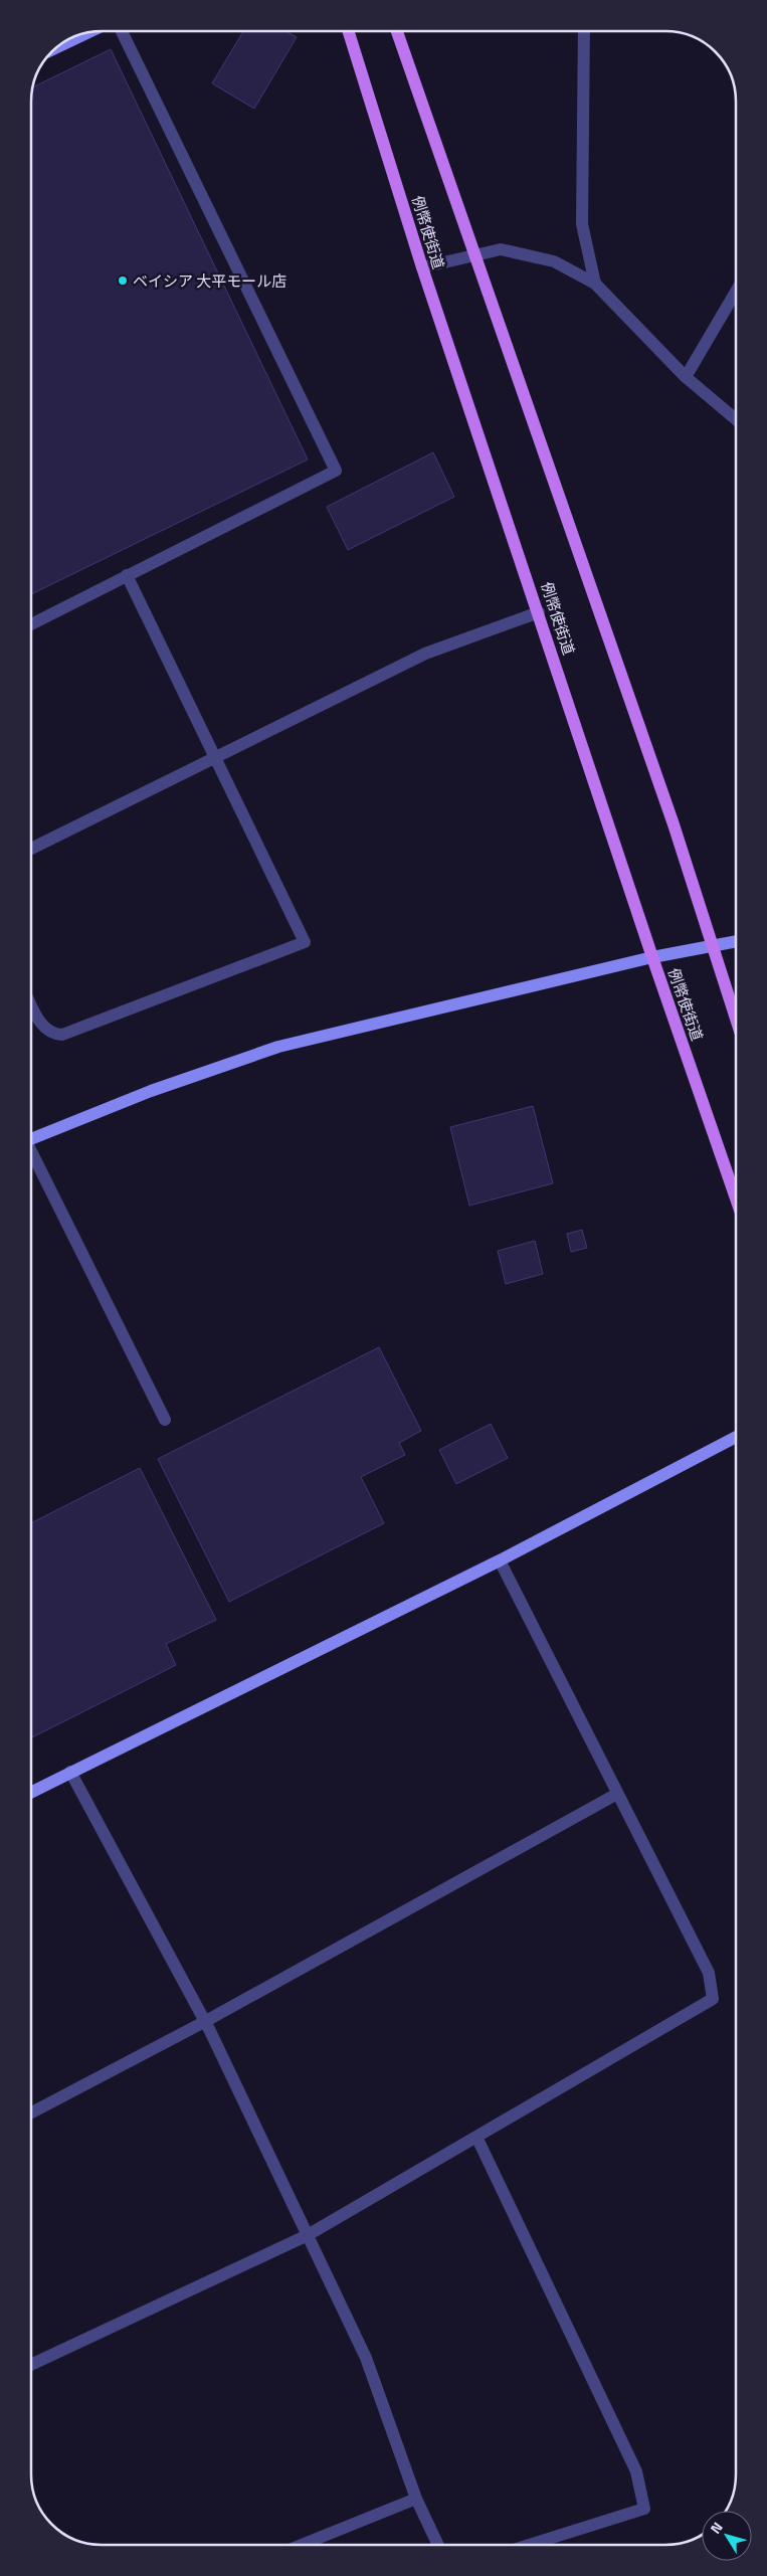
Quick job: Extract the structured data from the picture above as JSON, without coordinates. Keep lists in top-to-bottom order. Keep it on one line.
{"streets":{"main road":["例幣使街道"]},"places":["ベイシア 大平モール店"],"north":"top left"}
